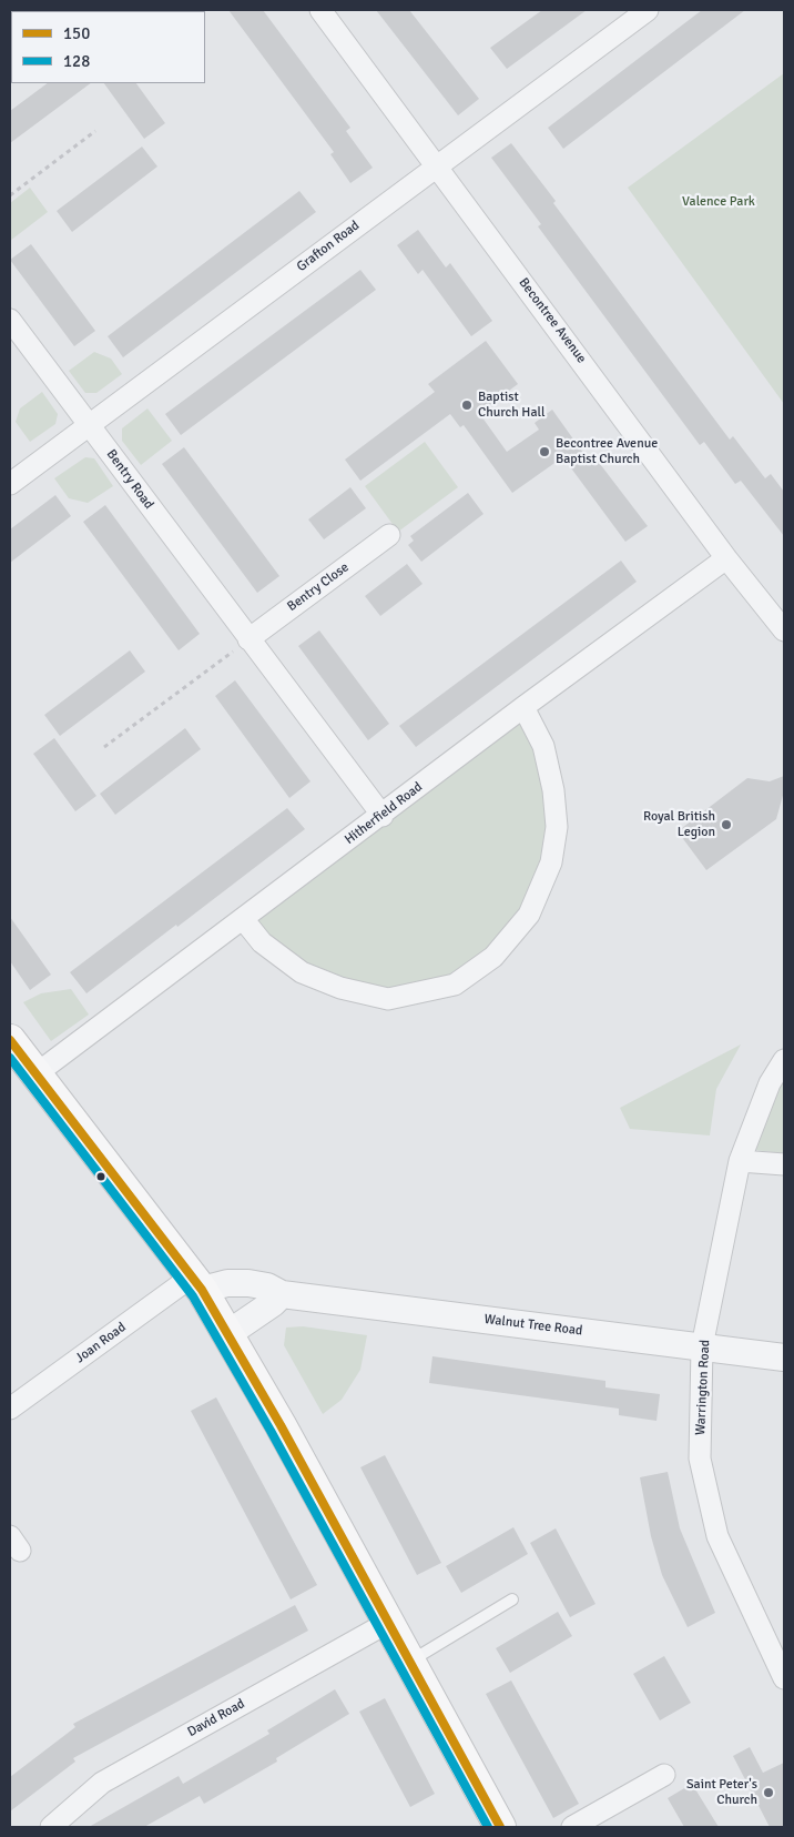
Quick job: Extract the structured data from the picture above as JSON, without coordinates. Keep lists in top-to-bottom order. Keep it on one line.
{"streets":{"street":["Grafton Road","Becontree Avenue","Bentry Road","Bentry Close","Hitherfield Road","Walnut Tree Road","Joan Road","Warrington Road","David Road"]},"crossings":[["Grafton Road","Becontree Avenue"],["Grafton Road","Bentry Road"],["Becontree Avenue","Hitherfield Road"],["Bentry Road","Bentry Close"],["Bentry Road","Hitherfield Road"],["Walnut Tree Road","Joan Road"],["Walnut Tree Road","Warrington Road"]],"parks":["Valence Park"],"places":["Baptist Church Hall","Becontree Avenue Baptist Church","Royal British Legion","Saint Peter's Church"],"lines":["transit line 150","transit line 128"],"legend":["150","128"]}
